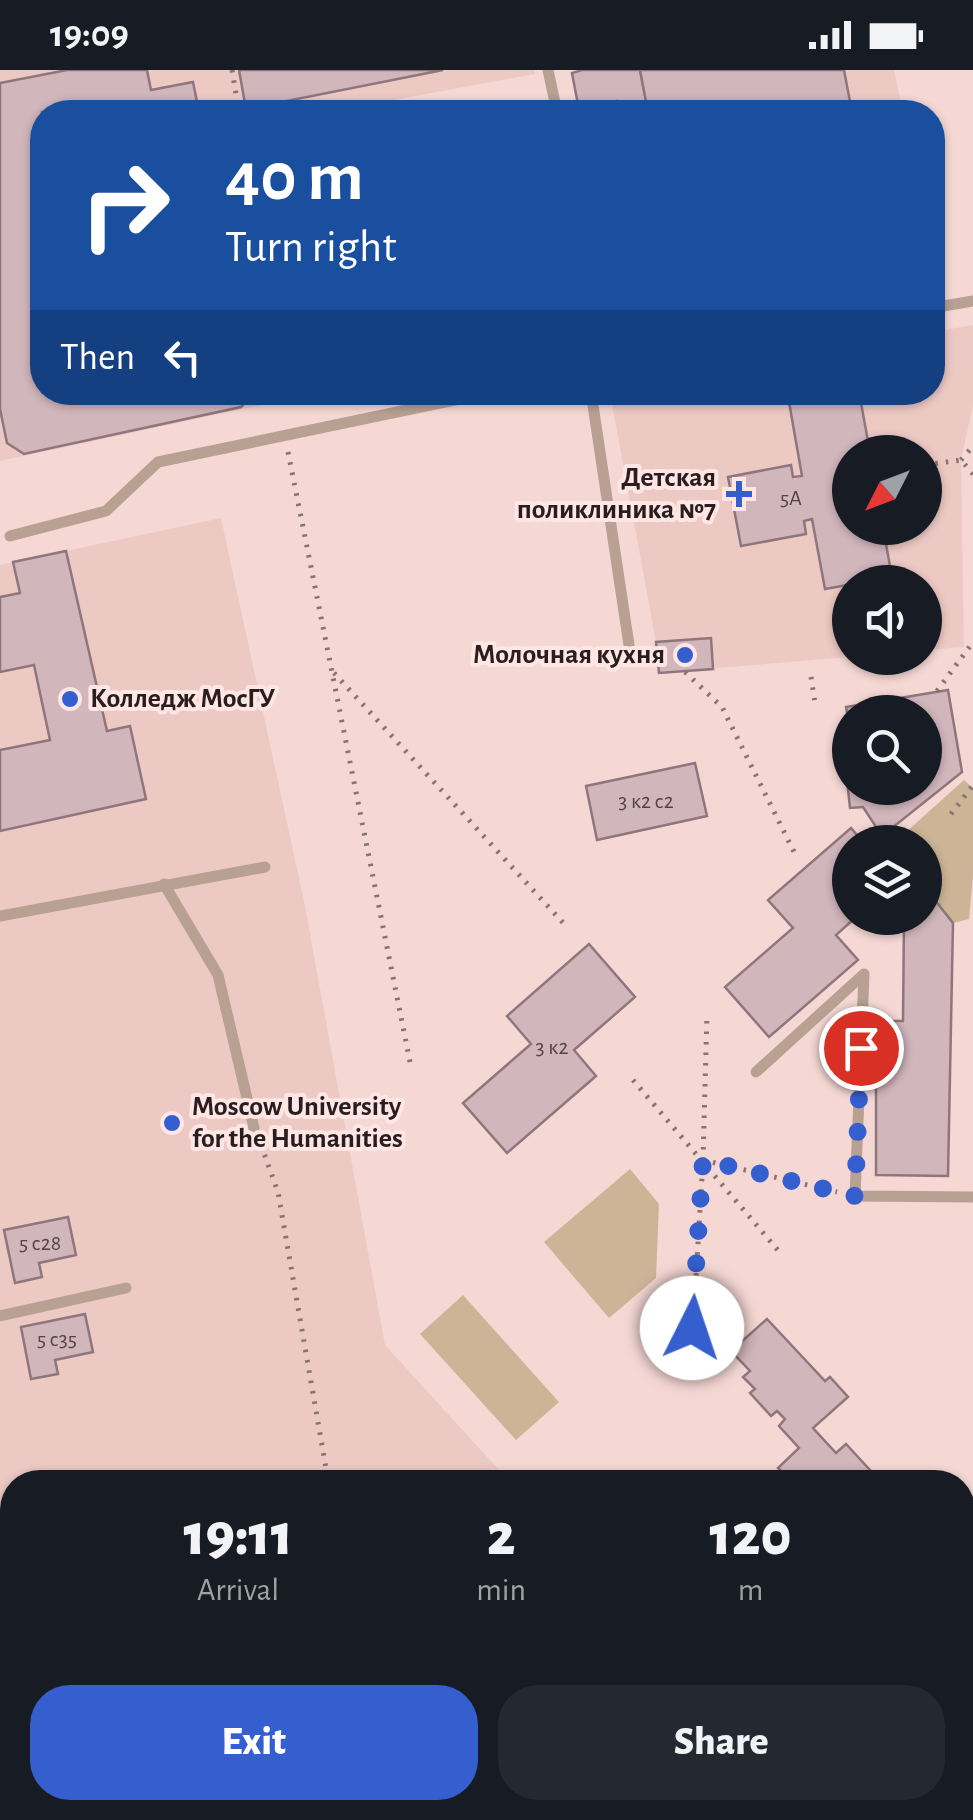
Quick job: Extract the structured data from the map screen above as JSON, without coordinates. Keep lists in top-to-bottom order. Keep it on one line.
{"places":{"health":["Детская поликлиника №7"],"other":["Молочная кухня","Колледж МосГУ","Moscow University for the Humanities"]},"house_numbers":["5А","3 к2 с2","3 к2","5 с28","5 с35"],"north":"bottom left","page":{"status":"19:09","turn":["40 m","Turn right"],"then":"Then","eta":["19:11","Arrival","2","min","120","m"],"buttons":["Exit","Share"]}}
